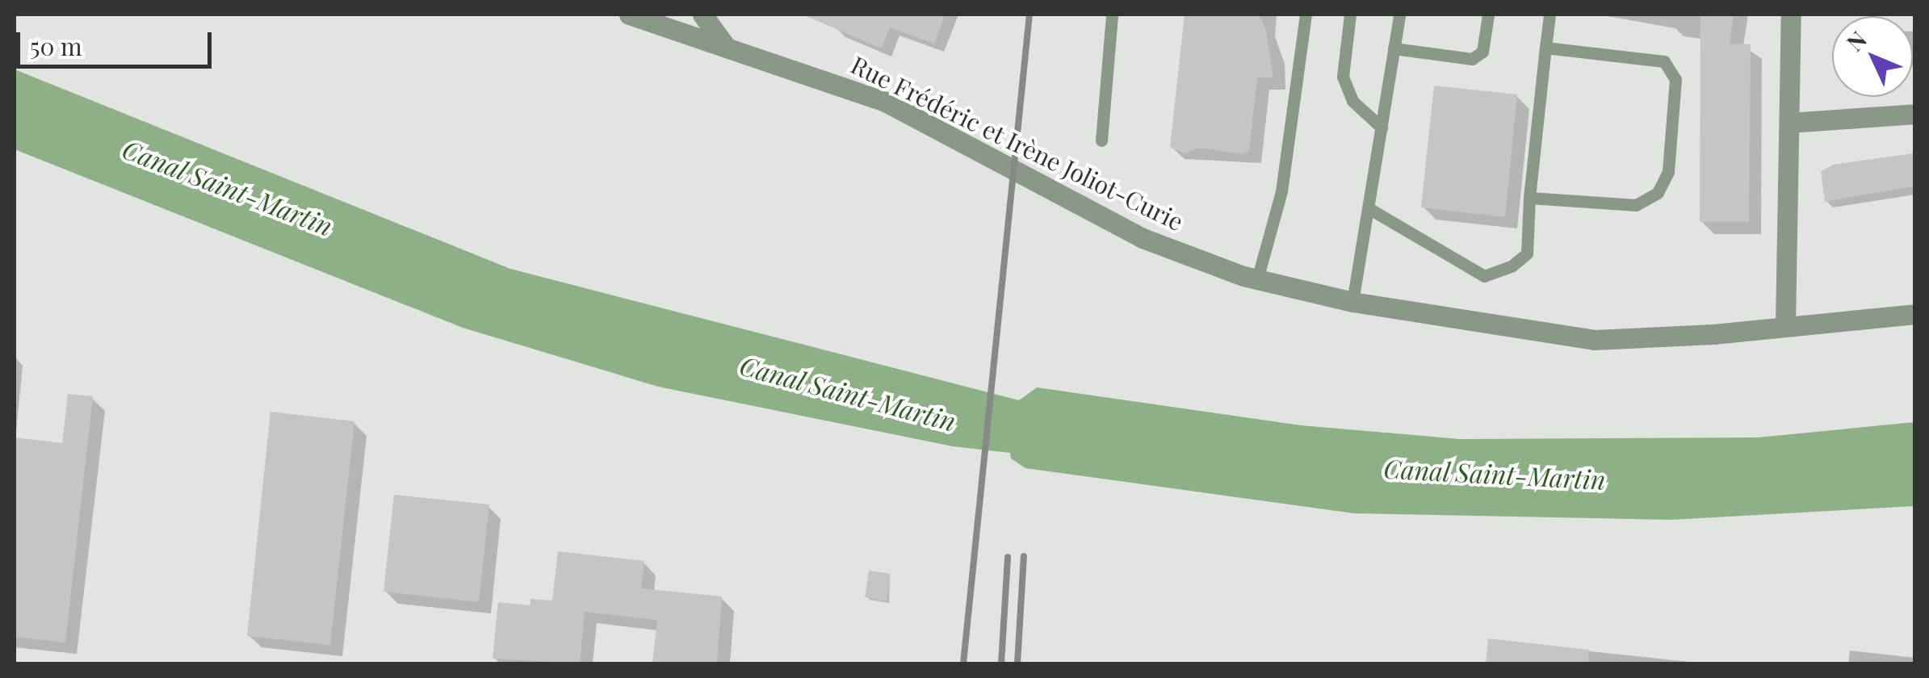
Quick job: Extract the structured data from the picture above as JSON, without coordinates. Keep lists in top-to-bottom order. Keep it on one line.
{"streets":{"street":["Rue Frédéric et Irène Joliot-Curie"]},"water":["Canal Saint-Martin"],"scale_bar":"50 m","north":"top left"}
